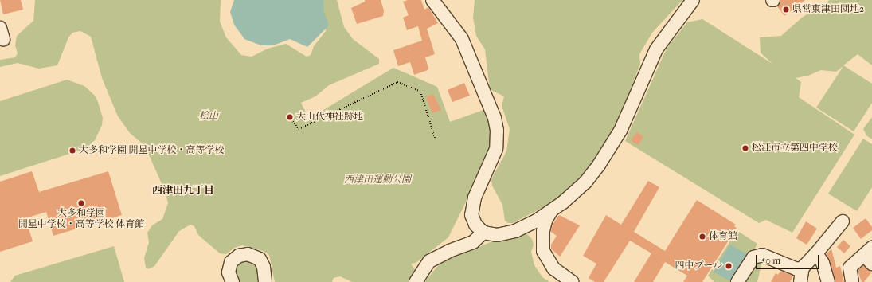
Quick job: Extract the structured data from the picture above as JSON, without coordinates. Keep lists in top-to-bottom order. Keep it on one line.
{"districts":["西津田九丁目"],"parks":["桧山","西津田運動公園"],"places":["県営東津田団地2","大山代神社跡地","松江市立第四中学校","大多和学園 開星中学校・高等学校","大多和学園 開星中学校・高等学校 体育館","体育館","四中プール"],"scale_bar":"50 m"}
